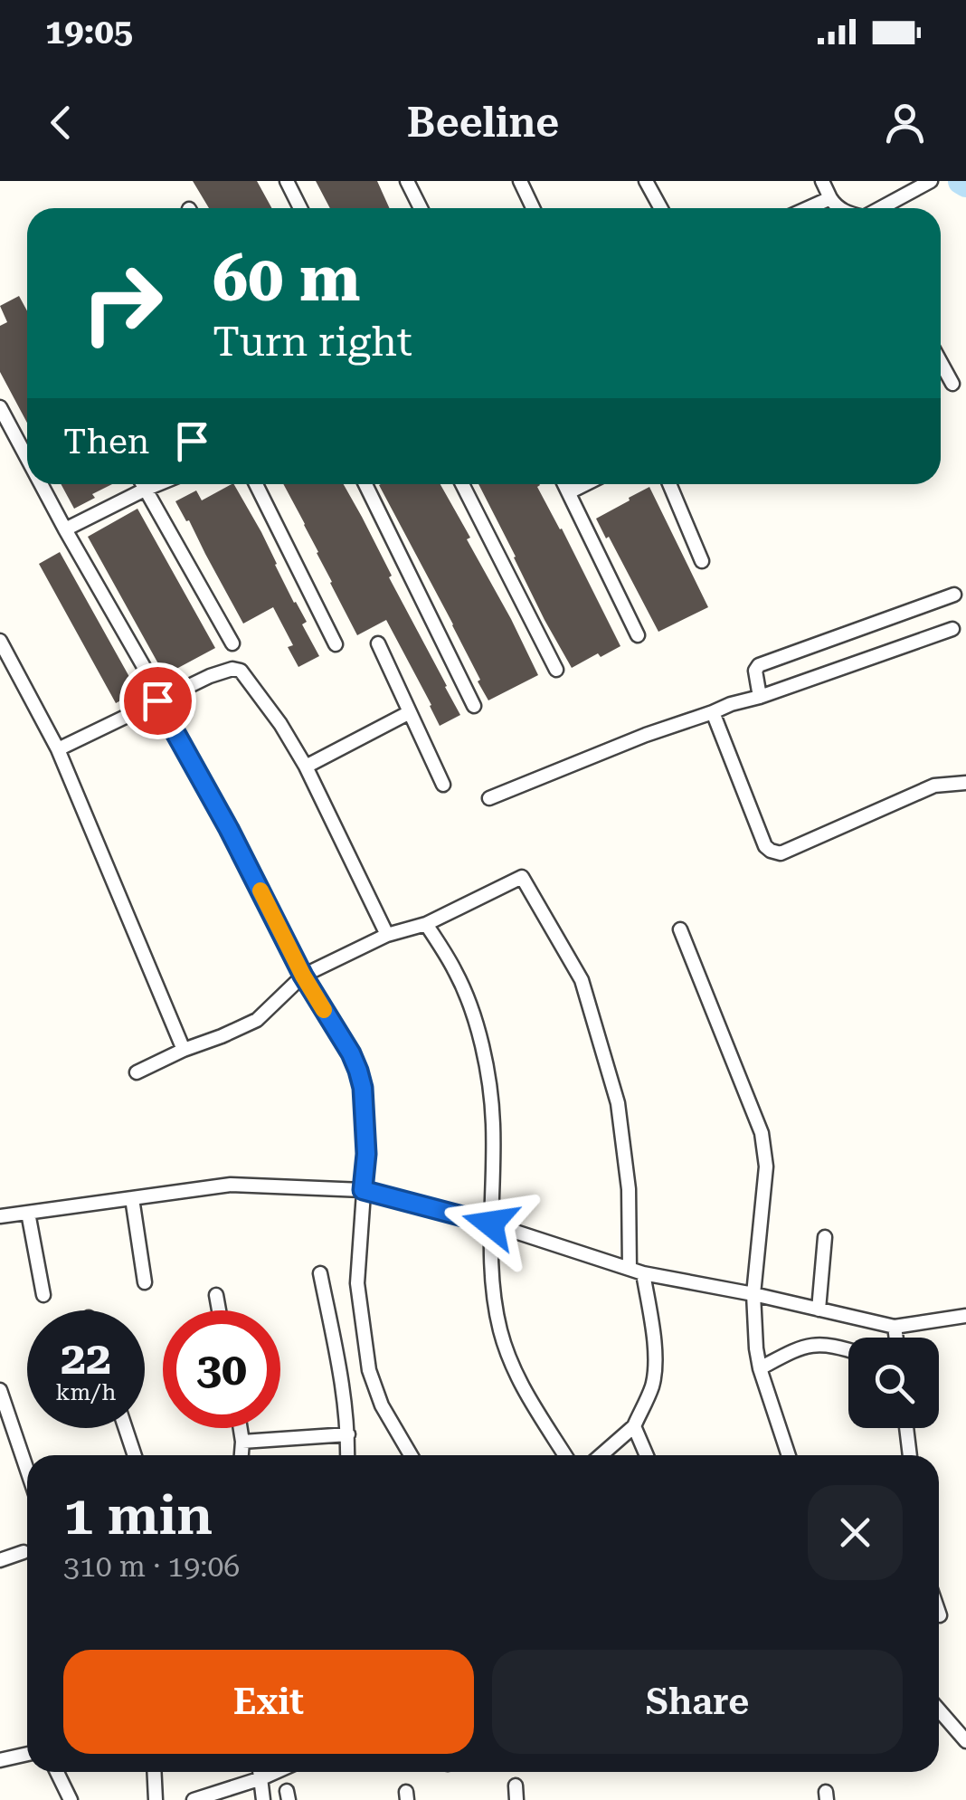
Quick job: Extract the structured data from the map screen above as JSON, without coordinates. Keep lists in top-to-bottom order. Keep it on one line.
{"page":{"status":"19:05","header":"Beeline","turn":["60 m","Turn right"],"then":"Then","speed":"22 km/h","limit":"30","heading":["1 min","310 m · 19:06"],"buttons":["Exit","Share"]}}
